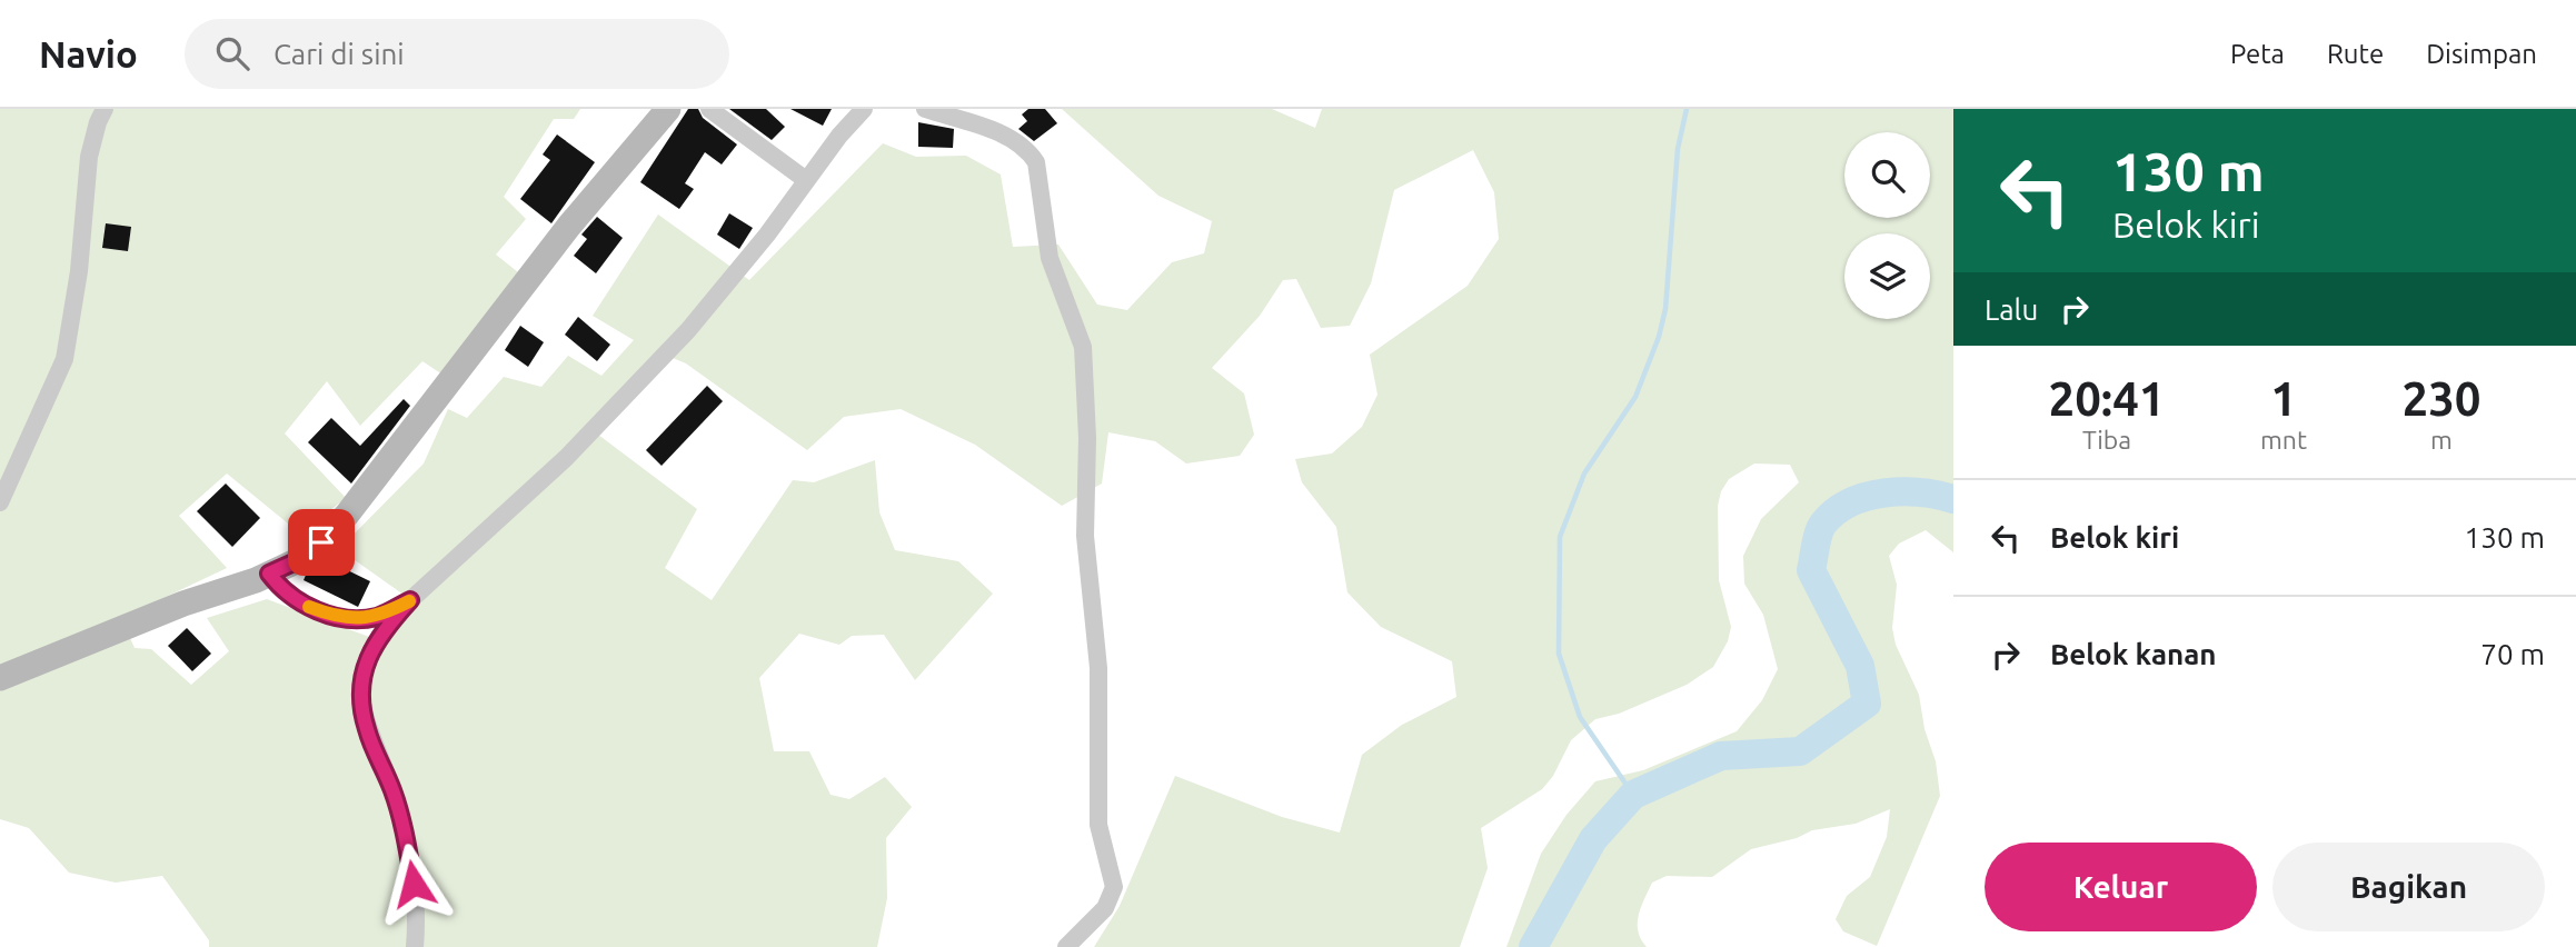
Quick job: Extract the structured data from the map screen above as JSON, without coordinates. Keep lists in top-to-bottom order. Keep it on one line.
{"page":{"header":"Navio","search":"Cari di sini","nav":["Peta","Rute","Disimpan"],"turn":["130 m","Belok kiri"],"then":"Lalu","eta":["20:41","Tiba","1","mnt","230","m"],"list":[{"name":"Belok kiri","value":"130 m"},{"name":"Belok kanan","value":"70 m"}],"buttons":["Keluar","Bagikan"]}}
